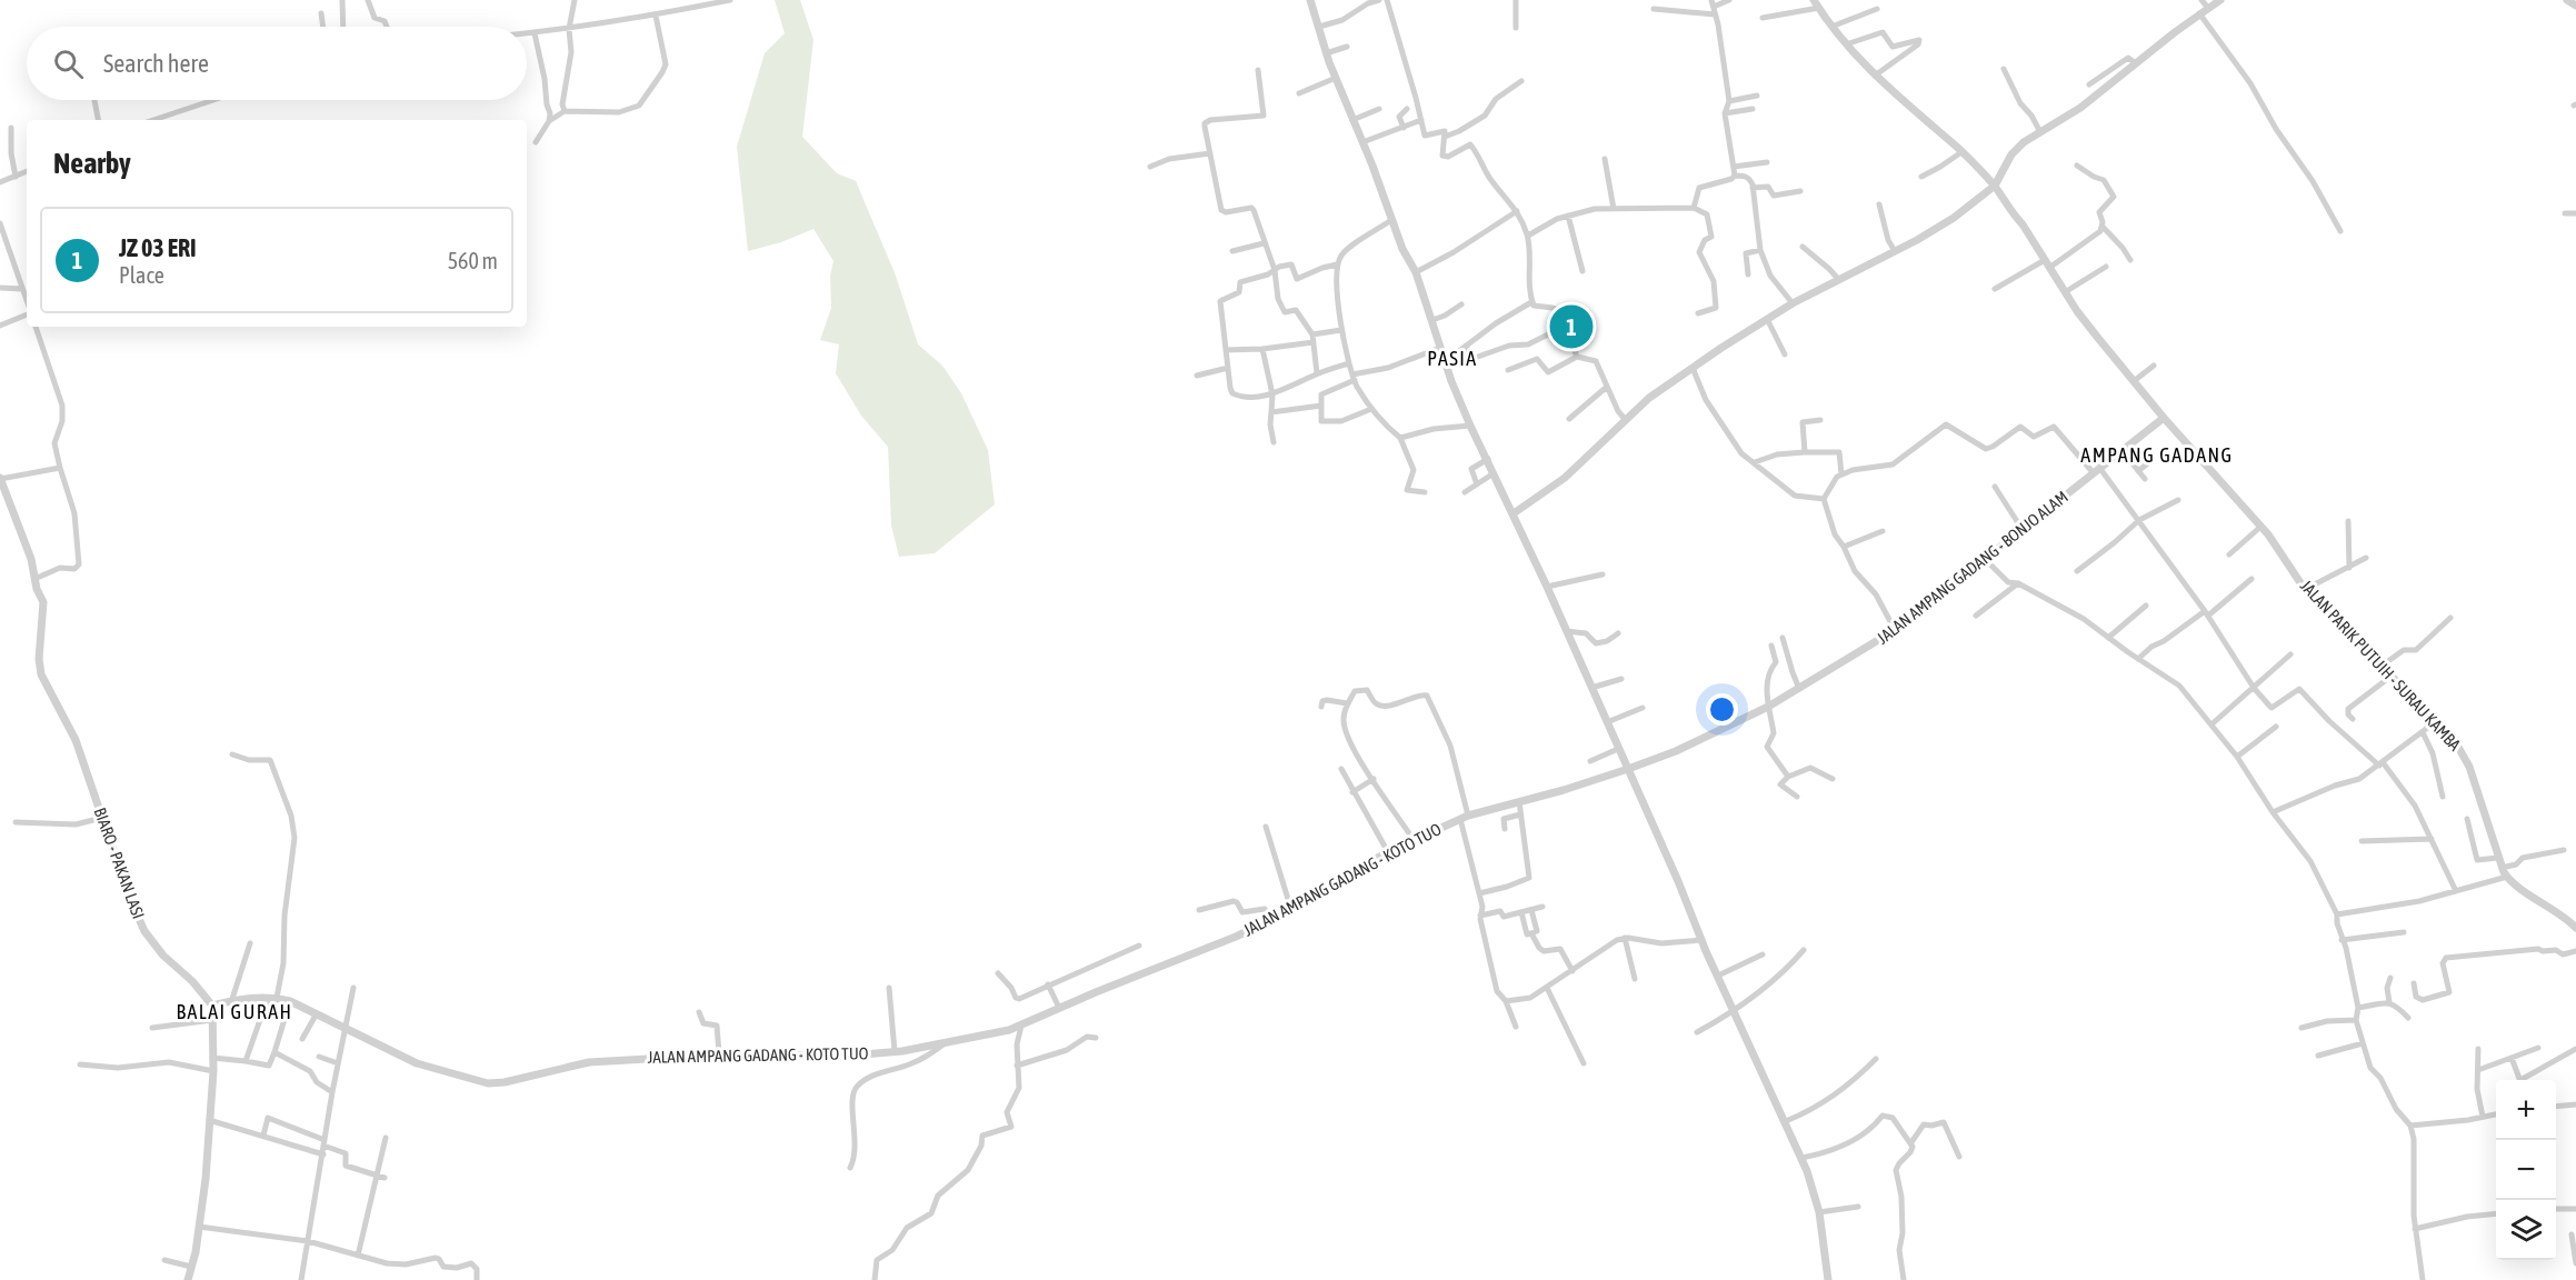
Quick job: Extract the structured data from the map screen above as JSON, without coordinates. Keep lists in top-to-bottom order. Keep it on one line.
{"streets":{"street":["JALAN AMPANG GADANG - BONJO ALAM","JALAN PARIK PUTUIH - SURAU KAMBA","BIARO - PAKAN LASI","JALAN AMPANG GADANG - KOTO TUO"]},"crossings":[["JALAN AMPANG GADANG - BONJO ALAM","JALAN PARIK PUTUIH - SURAU KAMBA"],["JALAN AMPANG GADANG - BONJO ALAM","JALAN AMPANG GADANG - KOTO TUO"],["BIARO - PAKAN LASI","JALAN AMPANG GADANG - KOTO TUO"]],"districts":["PASIA","AMPANG GADANG","BALAI GURAH"],"page":{"search":"Search here","heading":"Nearby","list":[{"mark":"1","name":"JZ 03 ERI","note":"Place","value":"560 m"}],"pins":"1","map_buttons":["+","−"]}}
